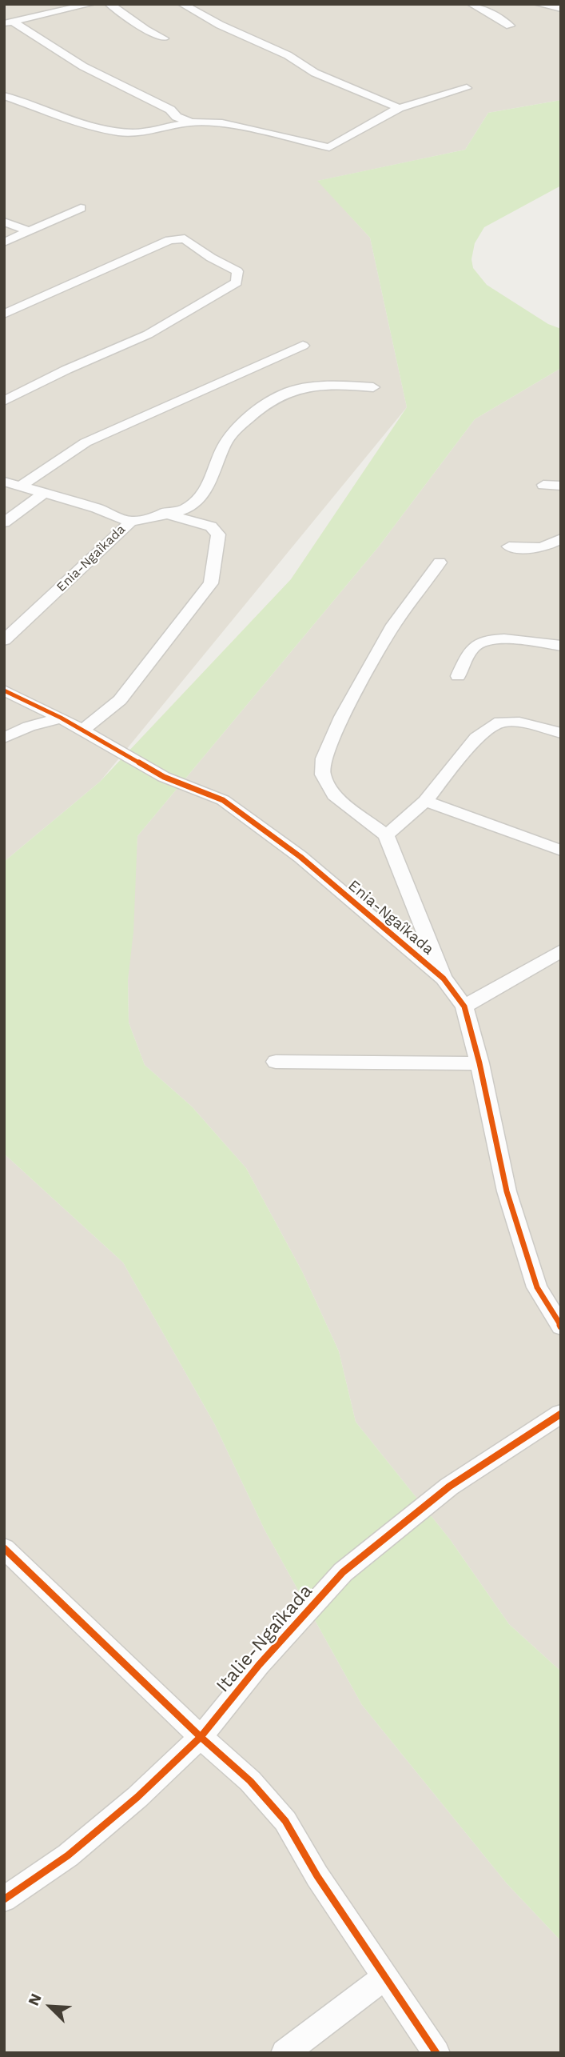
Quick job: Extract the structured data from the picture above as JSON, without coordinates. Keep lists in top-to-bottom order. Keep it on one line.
{"streets":{"street":["Enia-Ngaîkada","Italie-Ngaîkada"]},"north":"top left"}
